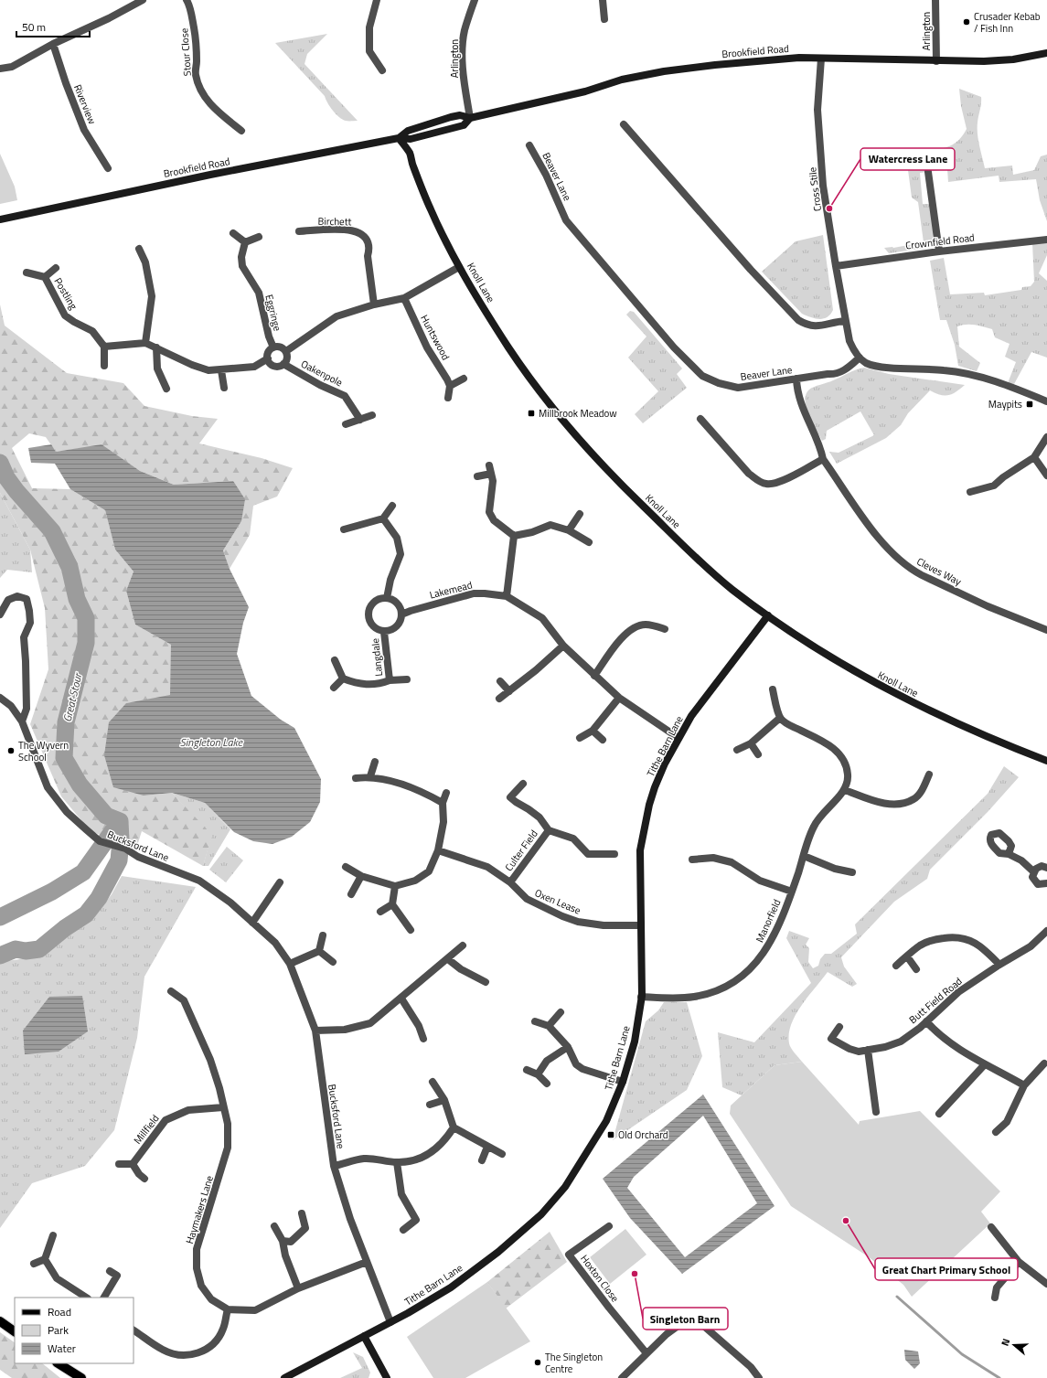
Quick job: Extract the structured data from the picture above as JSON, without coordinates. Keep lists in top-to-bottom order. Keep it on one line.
{"streets":{"street":["Arlington","Brookfield Road","Stour Close","Riverview","Beaver Lane","Cross Stile","Birchett","Crownfield Road","Knoll Lane","Postling","Eggringe","Huntswood","Oakenpole","Cleves Way","Lakemead","Langdale","Tithe Barn Lane","Bucksford Lane","Culter Field","Oxen Lease","Manorfield","Butt Field Road","Millfield","Haymakers Lane","Hoxton Close"]},"crossings":[["Arlington","Brookfield Road"],["Brookfield Road","Cross Stile"],["Brookfield Road","Knoll Lane"],["Beaver Lane","Cross Stile"],["Beaver Lane","Cleves Way"],["Cross Stile","Crownfield Road"],["Knoll Lane","Tithe Barn Lane"],["Eggringe","Oakenpole"],["Lakemead","Langdale"],["Lakemead","Tithe Barn Lane"],["Tithe Barn Lane","Bucksford Lane"],["Tithe Barn Lane","Oxen Lease"],["Tithe Barn Lane","Manorfield"],["Bucksford Lane","Haymakers Lane"],["Culter Field","Oxen Lease"],["Millfield","Haymakers Lane"]],"water":["Great Stour","Singleton Lake"],"places":{"other":["Crusader Kebab / Fish Inn","Watercress Lane","The Wyvern School","Great Chart Primary School","Singleton Barn","The Singleton Centre"],"transit":["Maypits","Millbrook Meadow","Old Orchard"]},"legend":["Road","Park","Water"],"scale_bar":"50 m","north":"left"}
